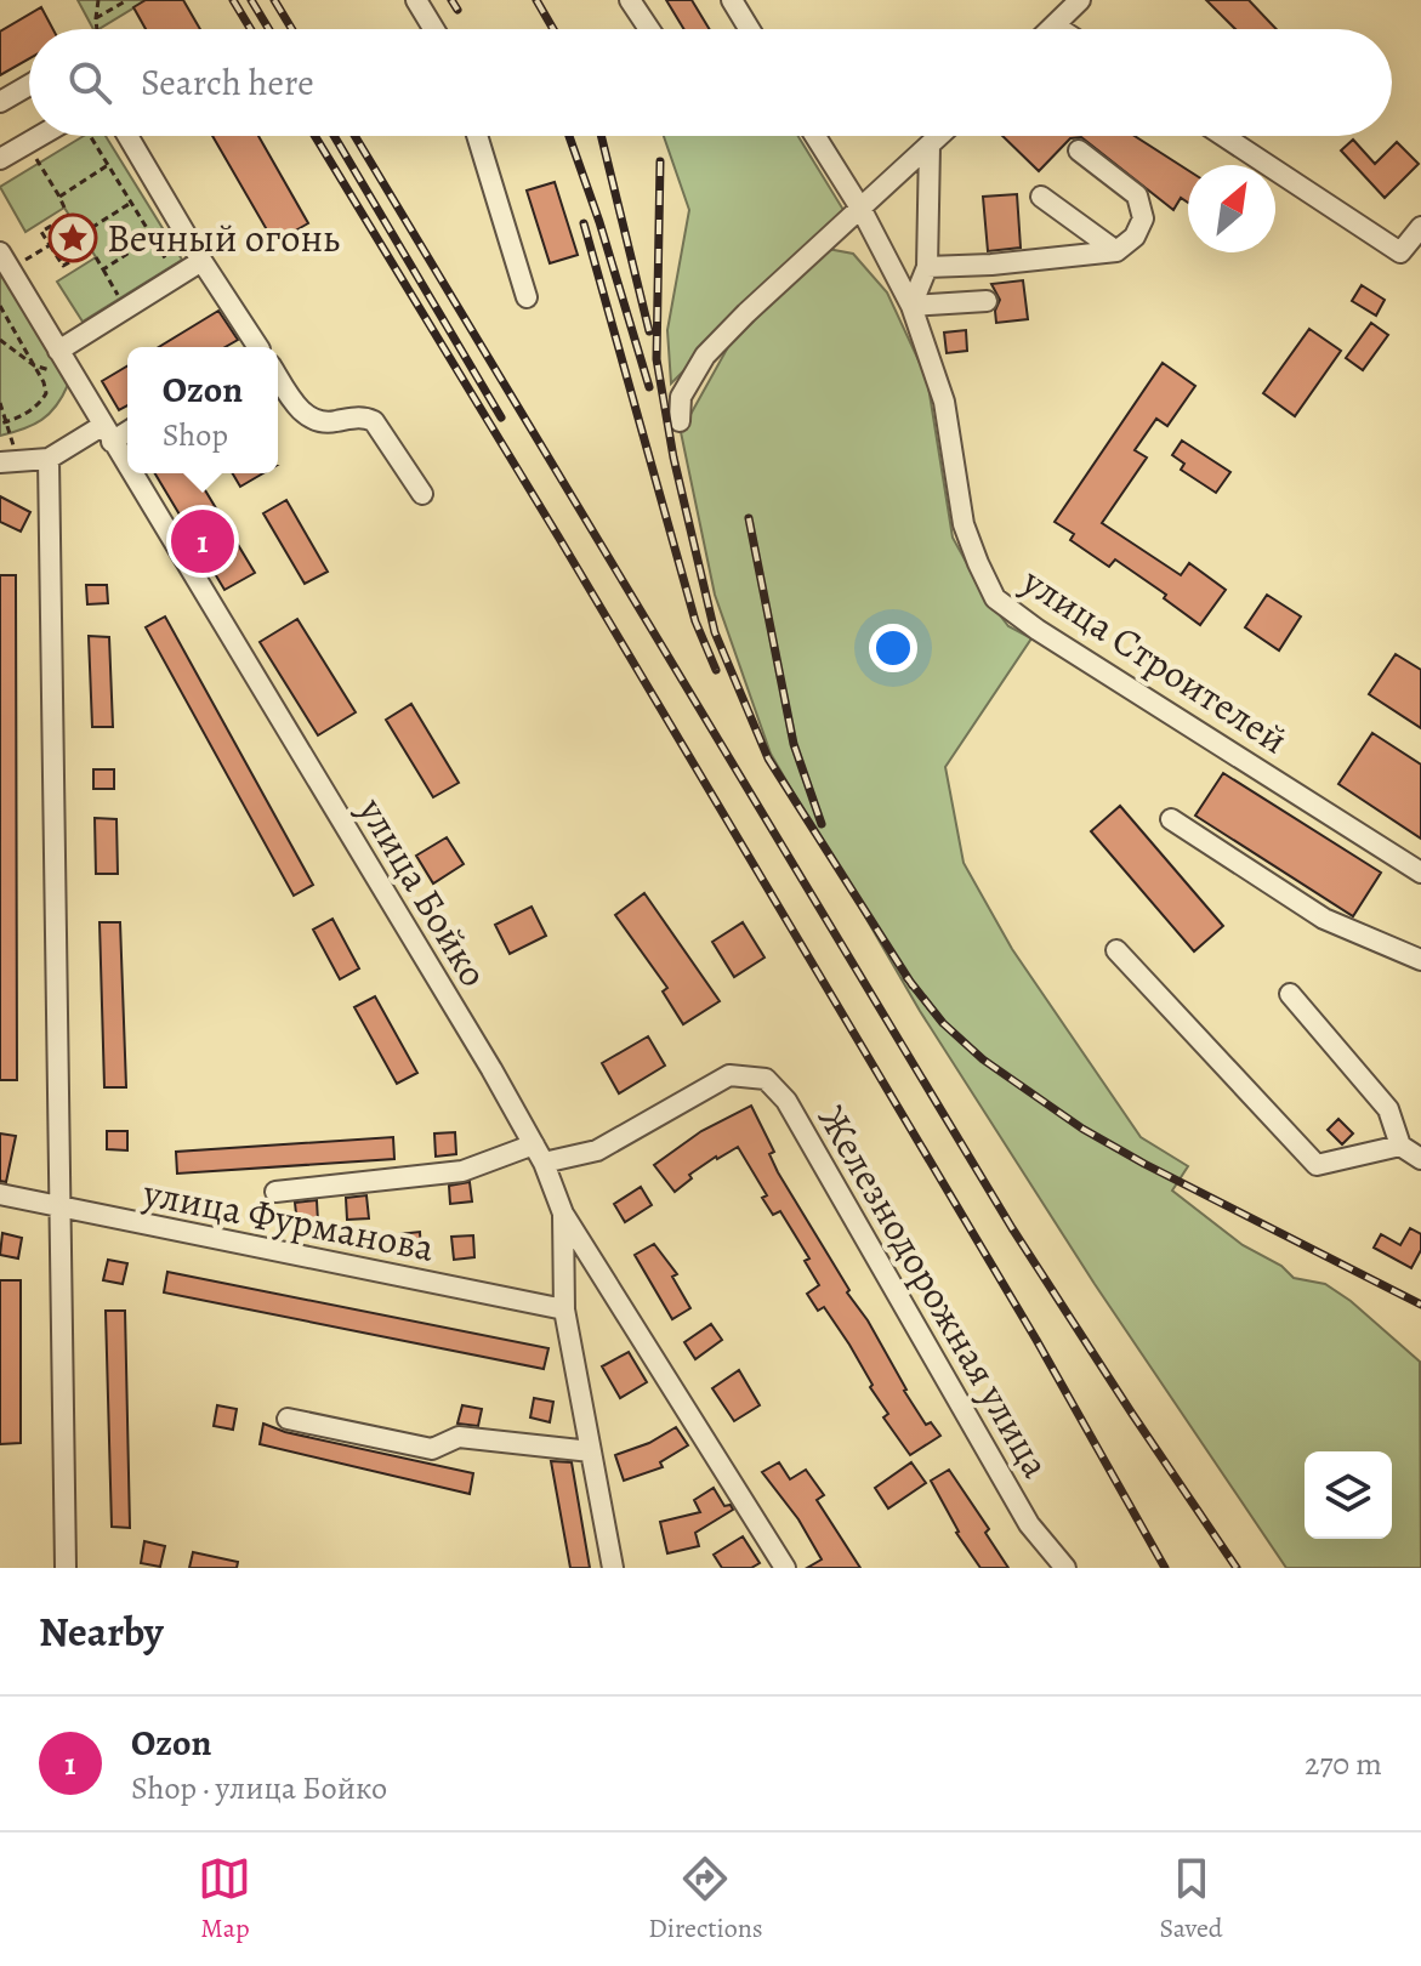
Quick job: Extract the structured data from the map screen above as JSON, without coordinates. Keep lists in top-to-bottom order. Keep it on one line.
{"streets":{"street":["улица Строителей","улица Бойко","улица Фурманова","Железнодорожная улица"]},"crossings":[["улица Бойко","Железнодорожная улица"]],"places":{"place":["Вечный огонь"]},"north":"top right","page":{"search":"Search here","popup":["Ozon","Shop"],"pins":"1","heading":"Nearby","list":[{"mark":"1","name":"Ozon","note":"Shop · улица Бойко","value":"270 m"}],"nav":["Map","Directions","Saved"]}}
